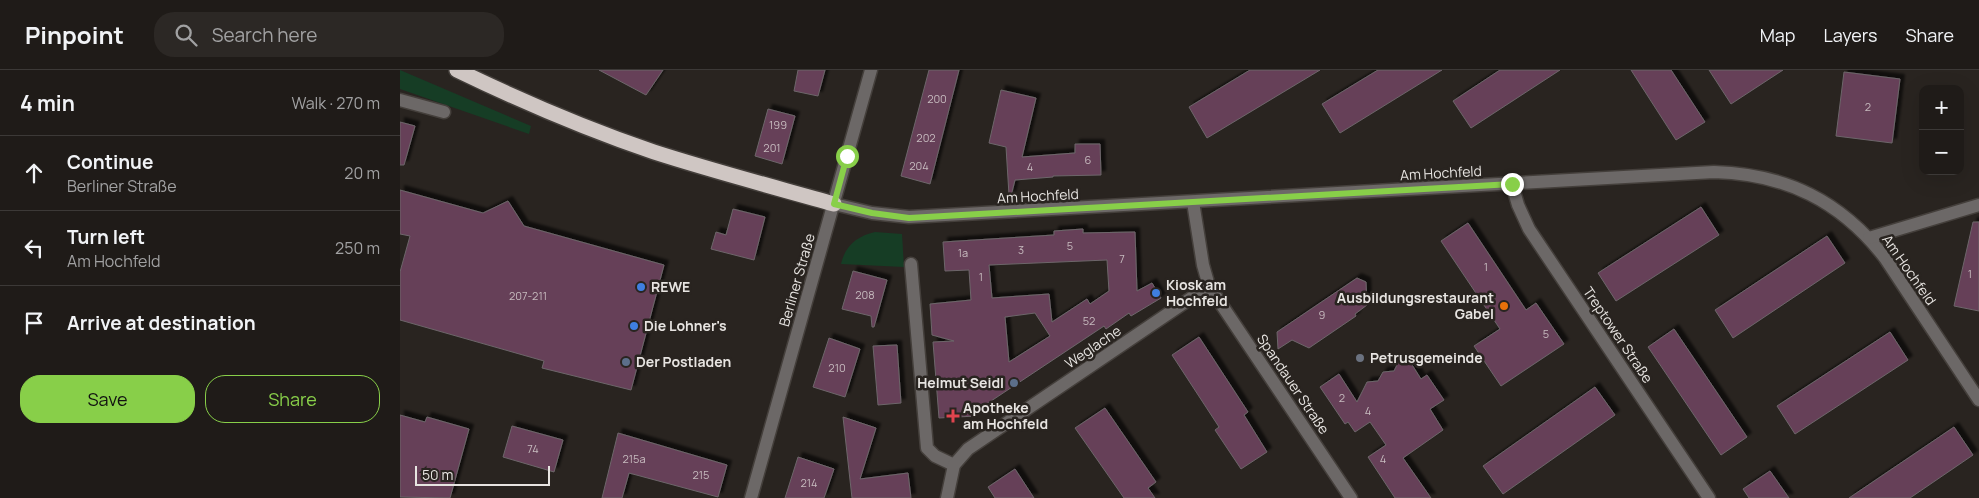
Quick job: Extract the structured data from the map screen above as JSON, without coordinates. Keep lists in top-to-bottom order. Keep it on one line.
{"streets":{"street":["Am Hochfeld","Berliner Straße","Treptower Straße","Weglache","Spandauer Straße"]},"crossings":[["Am Hochfeld","Berliner Straße"],["Am Hochfeld","Treptower Straße"],["Weglache","Spandauer Straße"]],"places":{"other":["REWE","Kiosk am Hochfeld","Ausbildungsrestaurant Gabel","Die Lohner's","Petrusgemeinde","Der Postladen","Helmut Seidl"],"health":["Apotheke am Hochfeld"]},"house_numbers":["200","2","199","202","201","6","204","4","5","3","1a","7","1","1","1","208","207-211","9","52","5","210","2","4","74","215a","4","215","214"],"scale_bar":"50 m","page":{"header":"Pinpoint","search":"Search here","nav":["Map","Layers","Share"],"heading":["4 min","Walk · 270 m"],"map_buttons":["+","−"],"list":[["Continue","Berliner Straße","20 m"],["Turn left","Am Hochfeld","250 m"],"Arrive at destination"],"buttons":["Save","Share"],"scale":"50 m"}}
